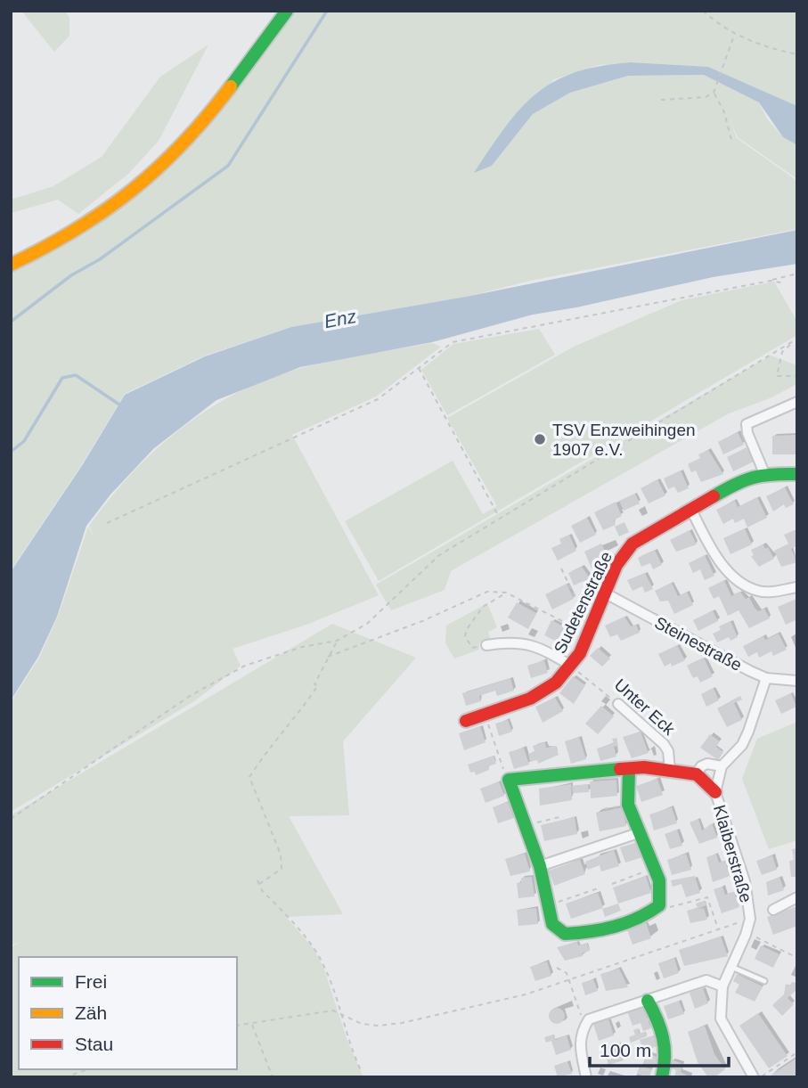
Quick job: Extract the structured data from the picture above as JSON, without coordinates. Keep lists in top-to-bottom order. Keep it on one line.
{"streets":{"street":["Sudetenstraße","Steinestraße","Unter Eck","Klaiberstraße"]},"crossings":[["Sudetenstraße","Steinestraße"],["Sudetenstraße","Unter Eck"],["Steinestraße","Klaiberstraße"]],"water":["Enz"],"places":["TSV Enzweihingen 1907 e.V."],"legend":["Frei","Zäh","Stau"],"scale_bar":"100 m"}
